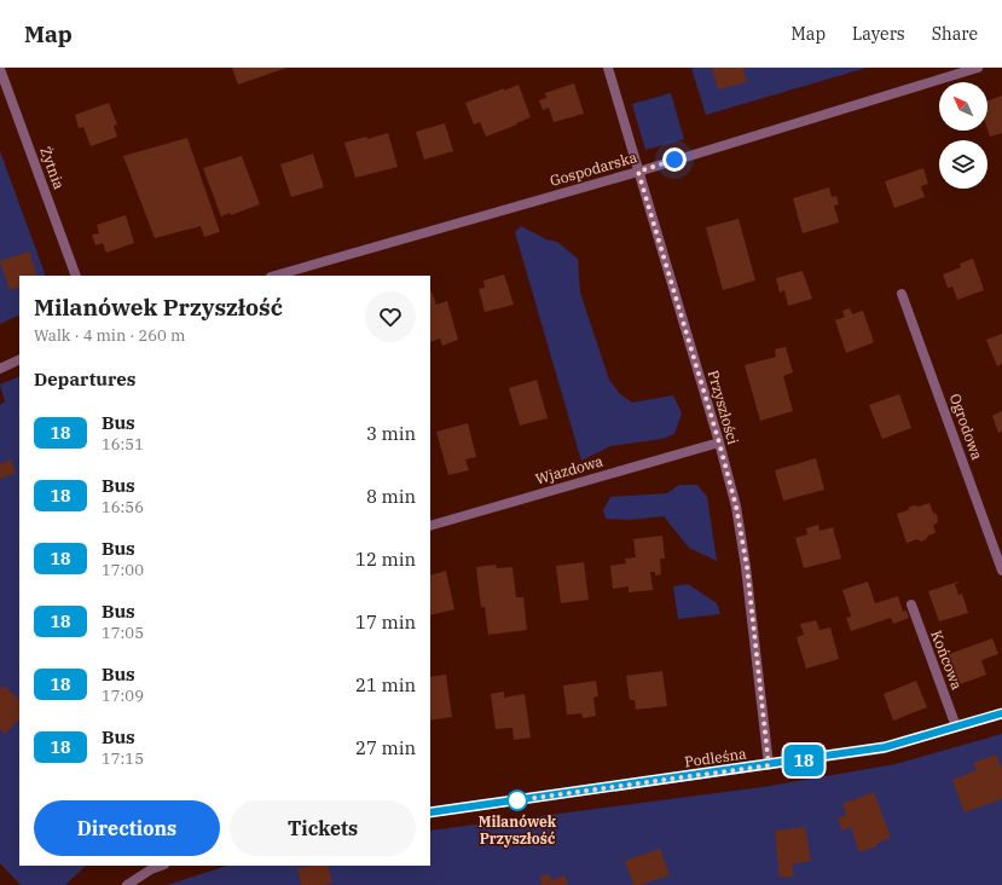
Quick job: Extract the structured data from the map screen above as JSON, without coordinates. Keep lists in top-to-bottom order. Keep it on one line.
{"streets":{"street":["Żytnia","Gospodarska","Przyszłości","Ogrodowa","Wjazdowa","Końcowa","Podleśna"]},"crossings":[["Gospodarska","Przyszłości"],["Przyszłości","Wjazdowa"],["Przyszłości","Podleśna"],["Końcowa","Podleśna"]],"places":["Milanówek Przyszłość"],"lines":["bus line 18"],"north":"top left","page":{"header":"Map","nav":["Map","Layers","Share"],"on_map":"18","heading":[["Milanówek Przyszłość","Walk · 4 min · 260 m"],"Departures"],"list":[{"mark":"18","name":"Bus","note":"16:51","value":"3 min"},{"mark":"18","name":"Bus","note":"16:56","value":"8 min"},{"mark":"18","name":"Bus","note":"17:00","value":"12 min"},{"mark":"18","name":"Bus","note":"17:05","value":"17 min"},{"mark":"18","name":"Bus","note":"17:09","value":"21 min"},{"mark":"18","name":"Bus","note":"17:15","value":"27 min"}],"buttons":["Directions","Tickets"]}}
